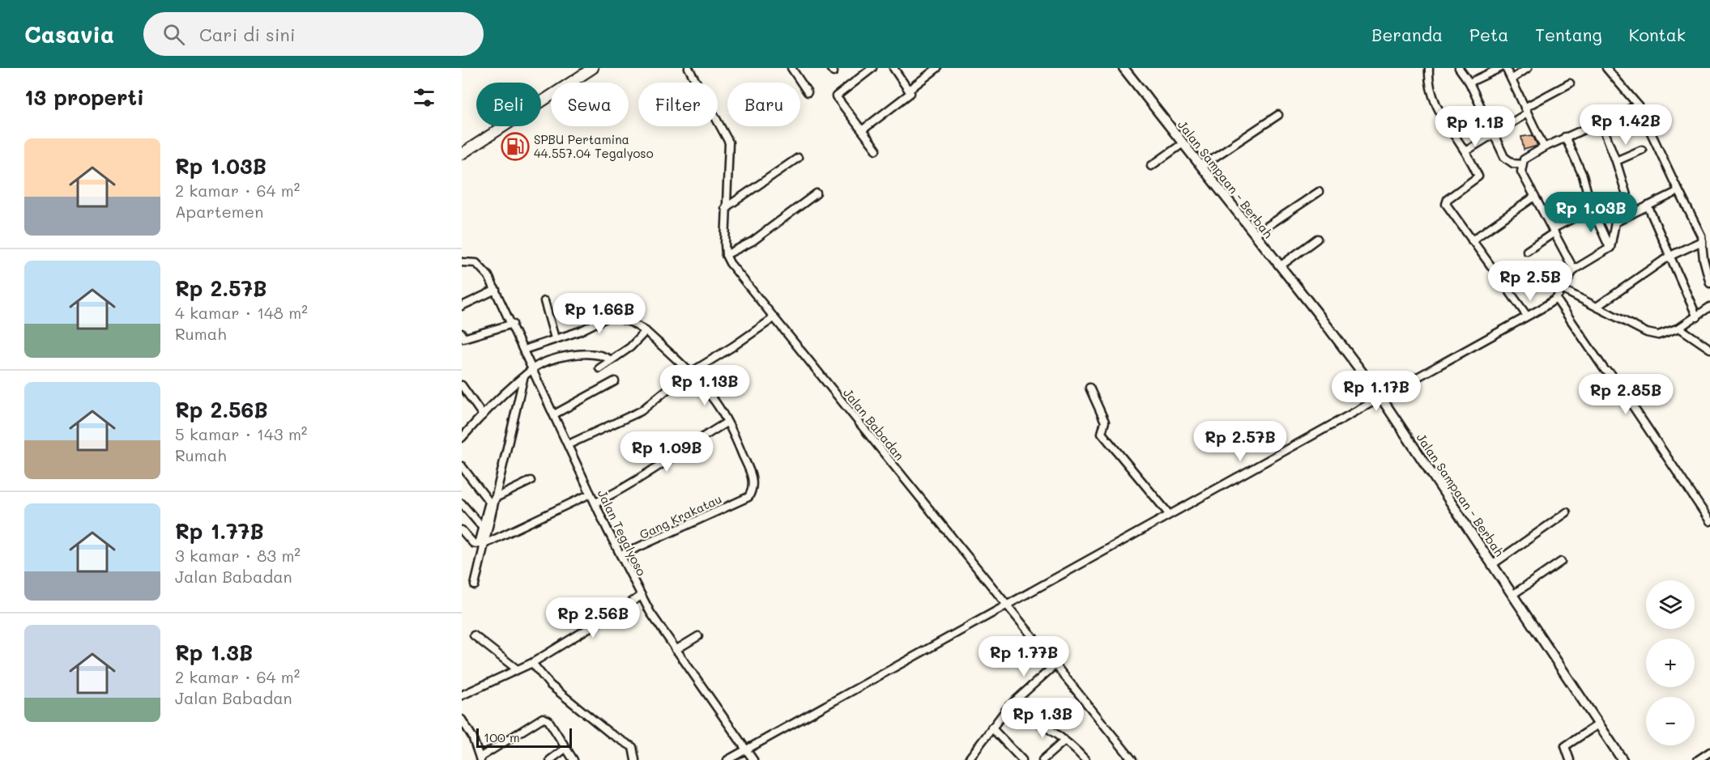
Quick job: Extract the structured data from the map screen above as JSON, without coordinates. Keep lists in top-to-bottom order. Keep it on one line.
{"streets":{"main road":["Jalan Sampaan - Berbah"],"street":["Jalan Babadan","Gang Krakatau","Jalan Tegalyoso"]},"crossings":[["Gang Krakatau","Jalan Tegalyoso"]],"places":{"fuel station":["SPBU Pertamina 44.557.04 Tegalyoso"]},"scale_bar":"100 m","page":{"header":"Casavia","search":"Cari di sini","nav":["Beranda","Peta","Tentang","Kontak"],"heading":"13 properti","chip":["Beli","Sewa","Filter","Baru"],"price":["Rp 1.42B","Rp 1.1B","Rp 1.03B","Rp 2.5B","Rp 1.66B","Rp 1.13B","Rp 1.17B","Rp 2.85B","Rp 2.57B","Rp 1.09B","Rp 2.56B","Rp 1.77B","Rp 1.3B"],"list":[{"name":"Rp 1.03B","note":"2 kamar · 64 m² · Apartemen"},{"name":"Rp 2.57B","note":"4 kamar · 148 m² · Rumah"},{"name":"Rp 2.56B","note":"5 kamar · 143 m² · Rumah"},{"name":"Rp 1.77B","note":"3 kamar · 83 m² · Jalan Babadan"},{"name":"Rp 1.3B","note":"2 kamar · 64 m² · Jalan Babadan"}],"map_buttons":["+","−"],"scale":"100 m"}}
